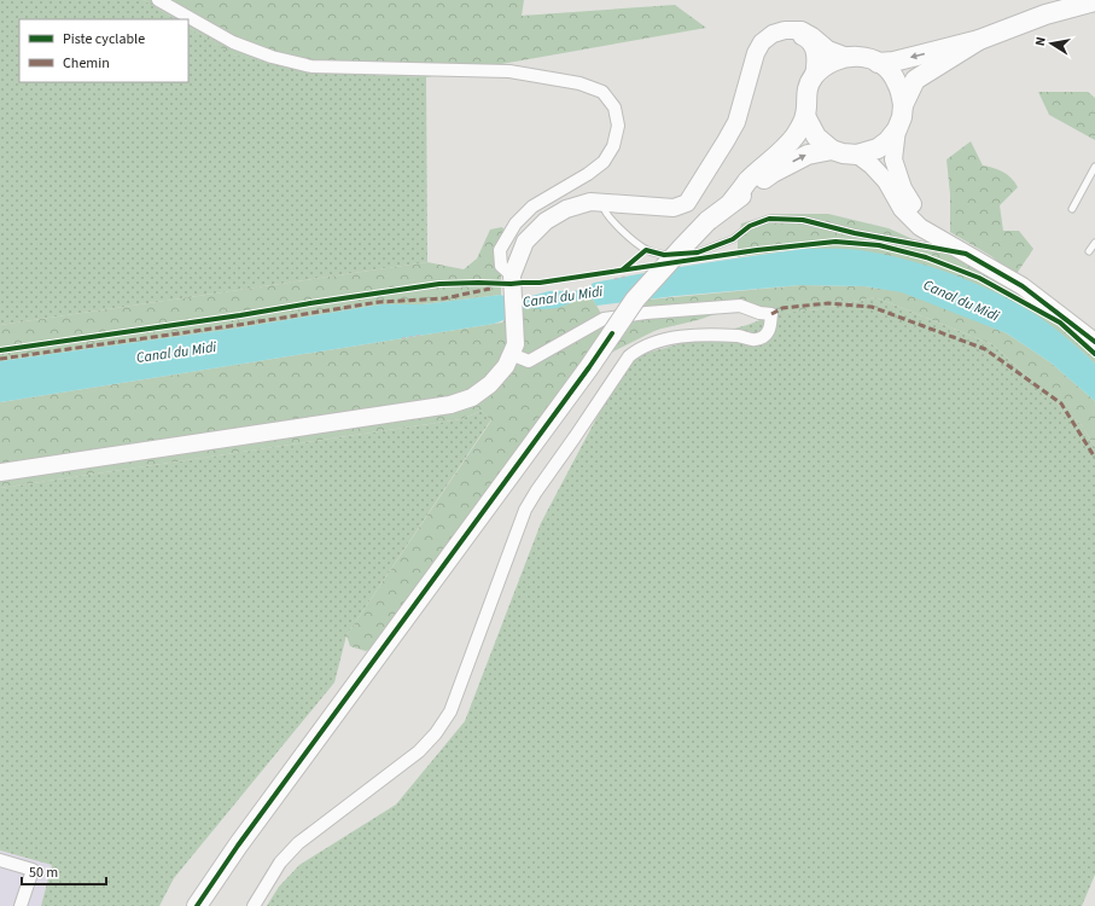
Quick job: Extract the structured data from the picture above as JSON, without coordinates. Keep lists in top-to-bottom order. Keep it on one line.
{"water":["Canal du Midi"],"legend":["Piste cyclable","Chemin"],"scale_bar":"50 m","north":"left"}
